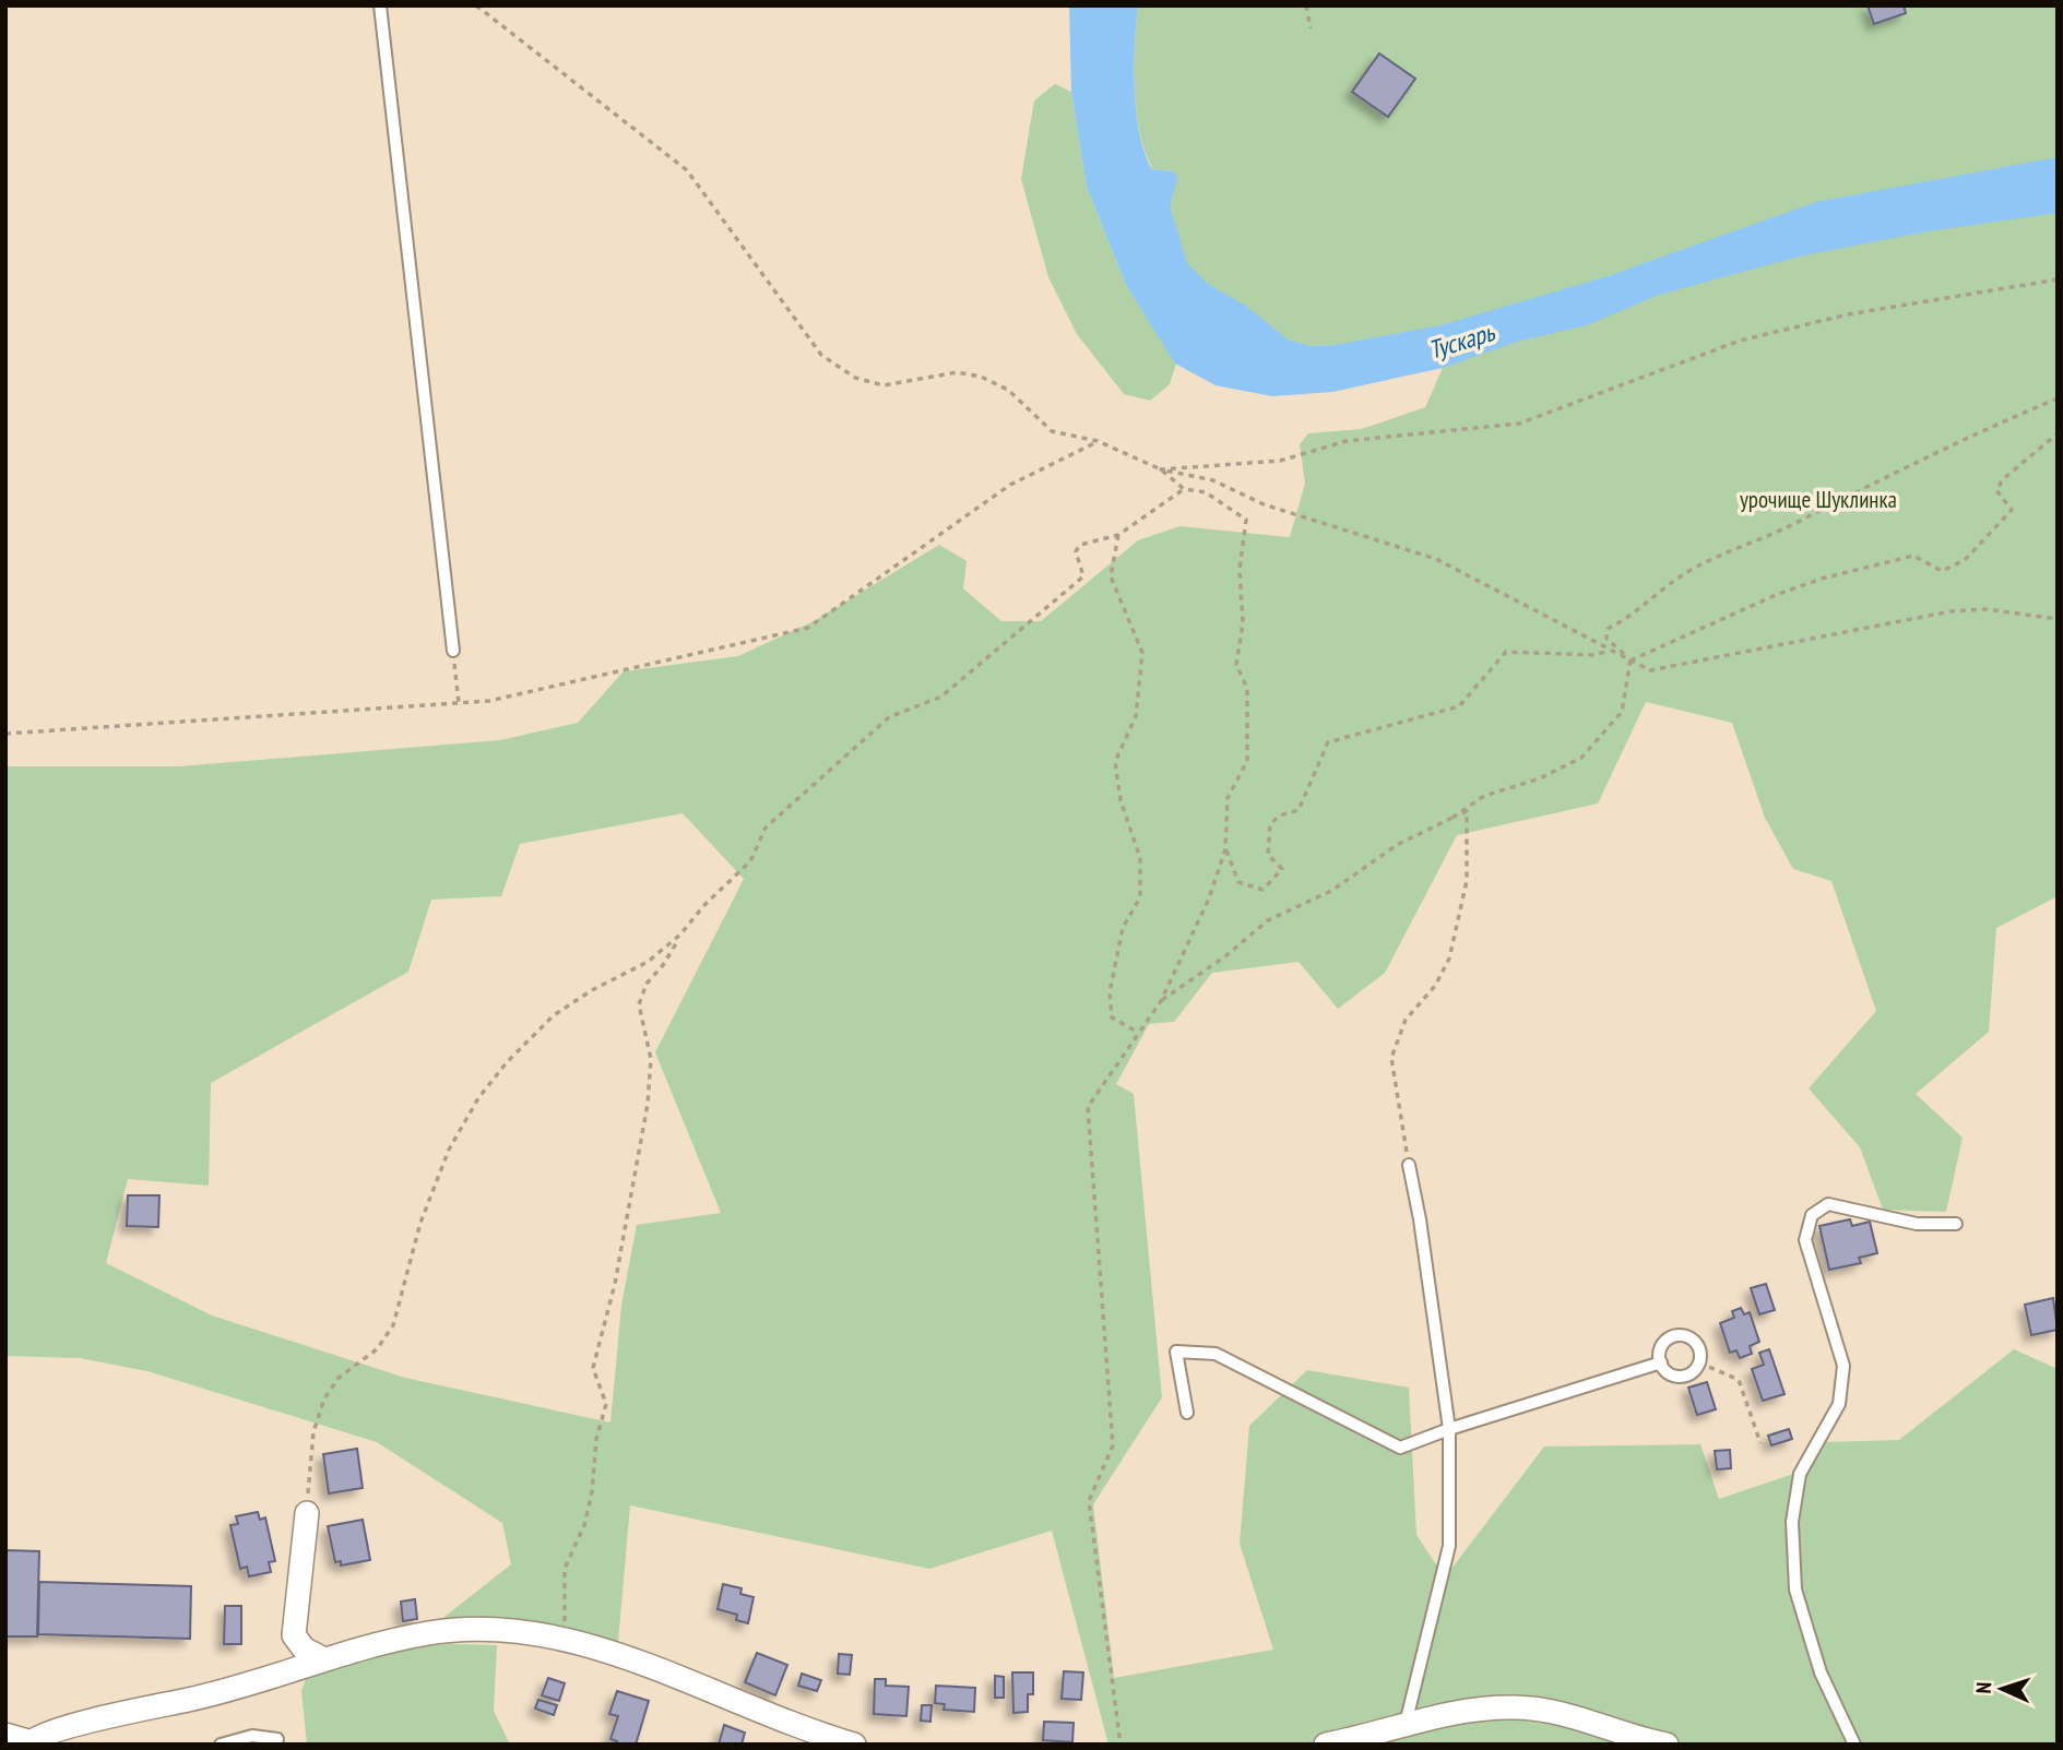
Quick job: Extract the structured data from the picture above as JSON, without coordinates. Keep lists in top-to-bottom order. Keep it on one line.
{"water":["Тускарь"],"parks":["урочище Шуклинка"],"north":"left"}
